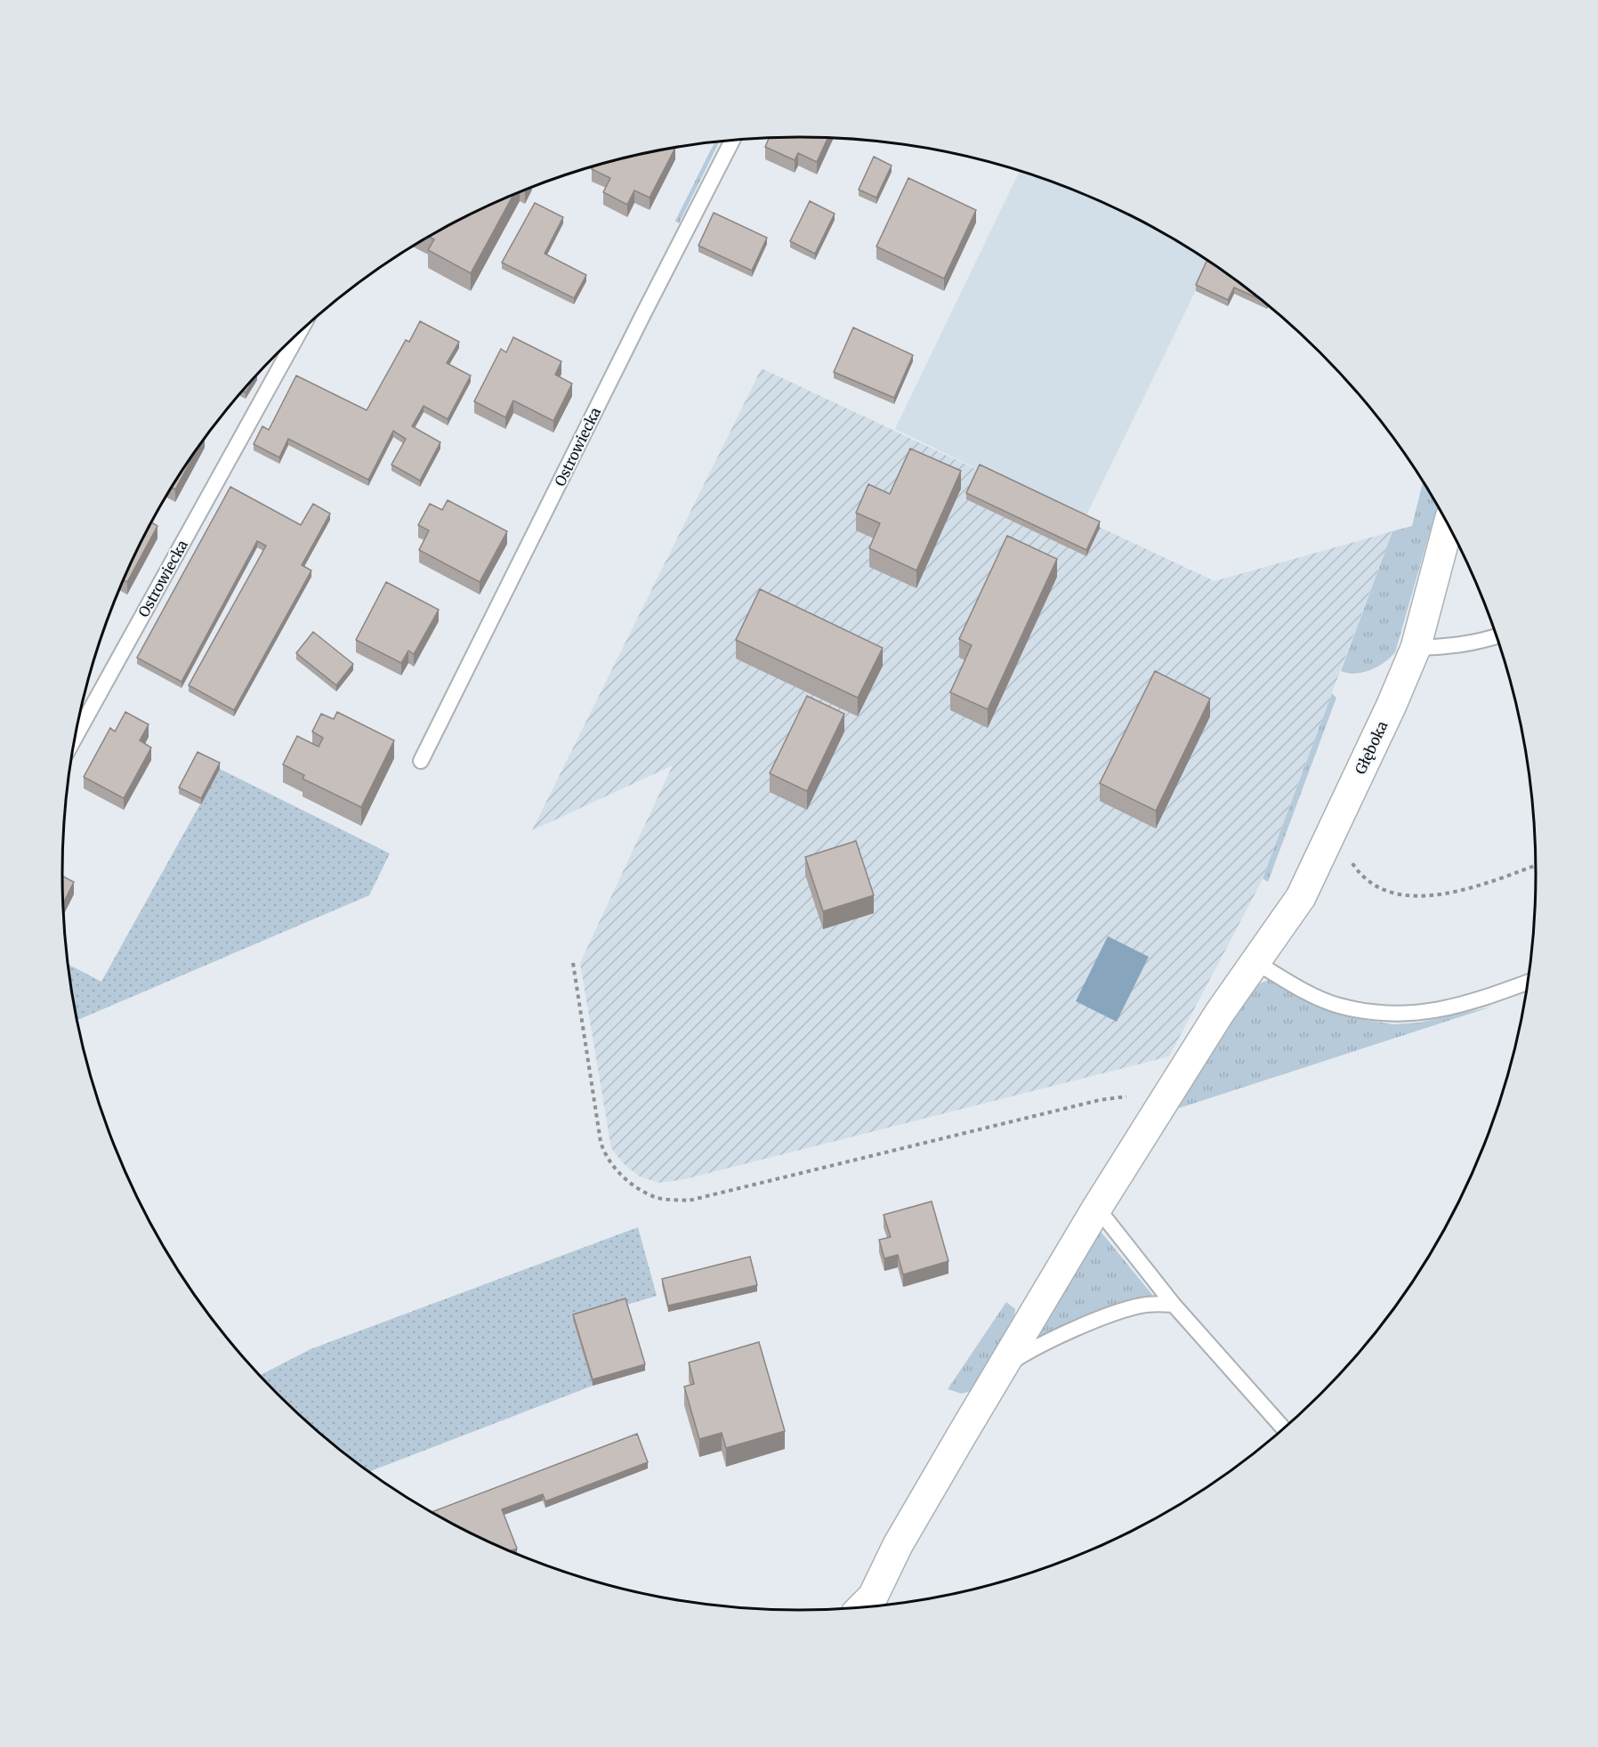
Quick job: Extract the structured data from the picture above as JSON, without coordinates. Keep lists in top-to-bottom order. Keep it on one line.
{"streets":{"street":["Głęboka"],"lane":["Ostrowiecka"]}}
